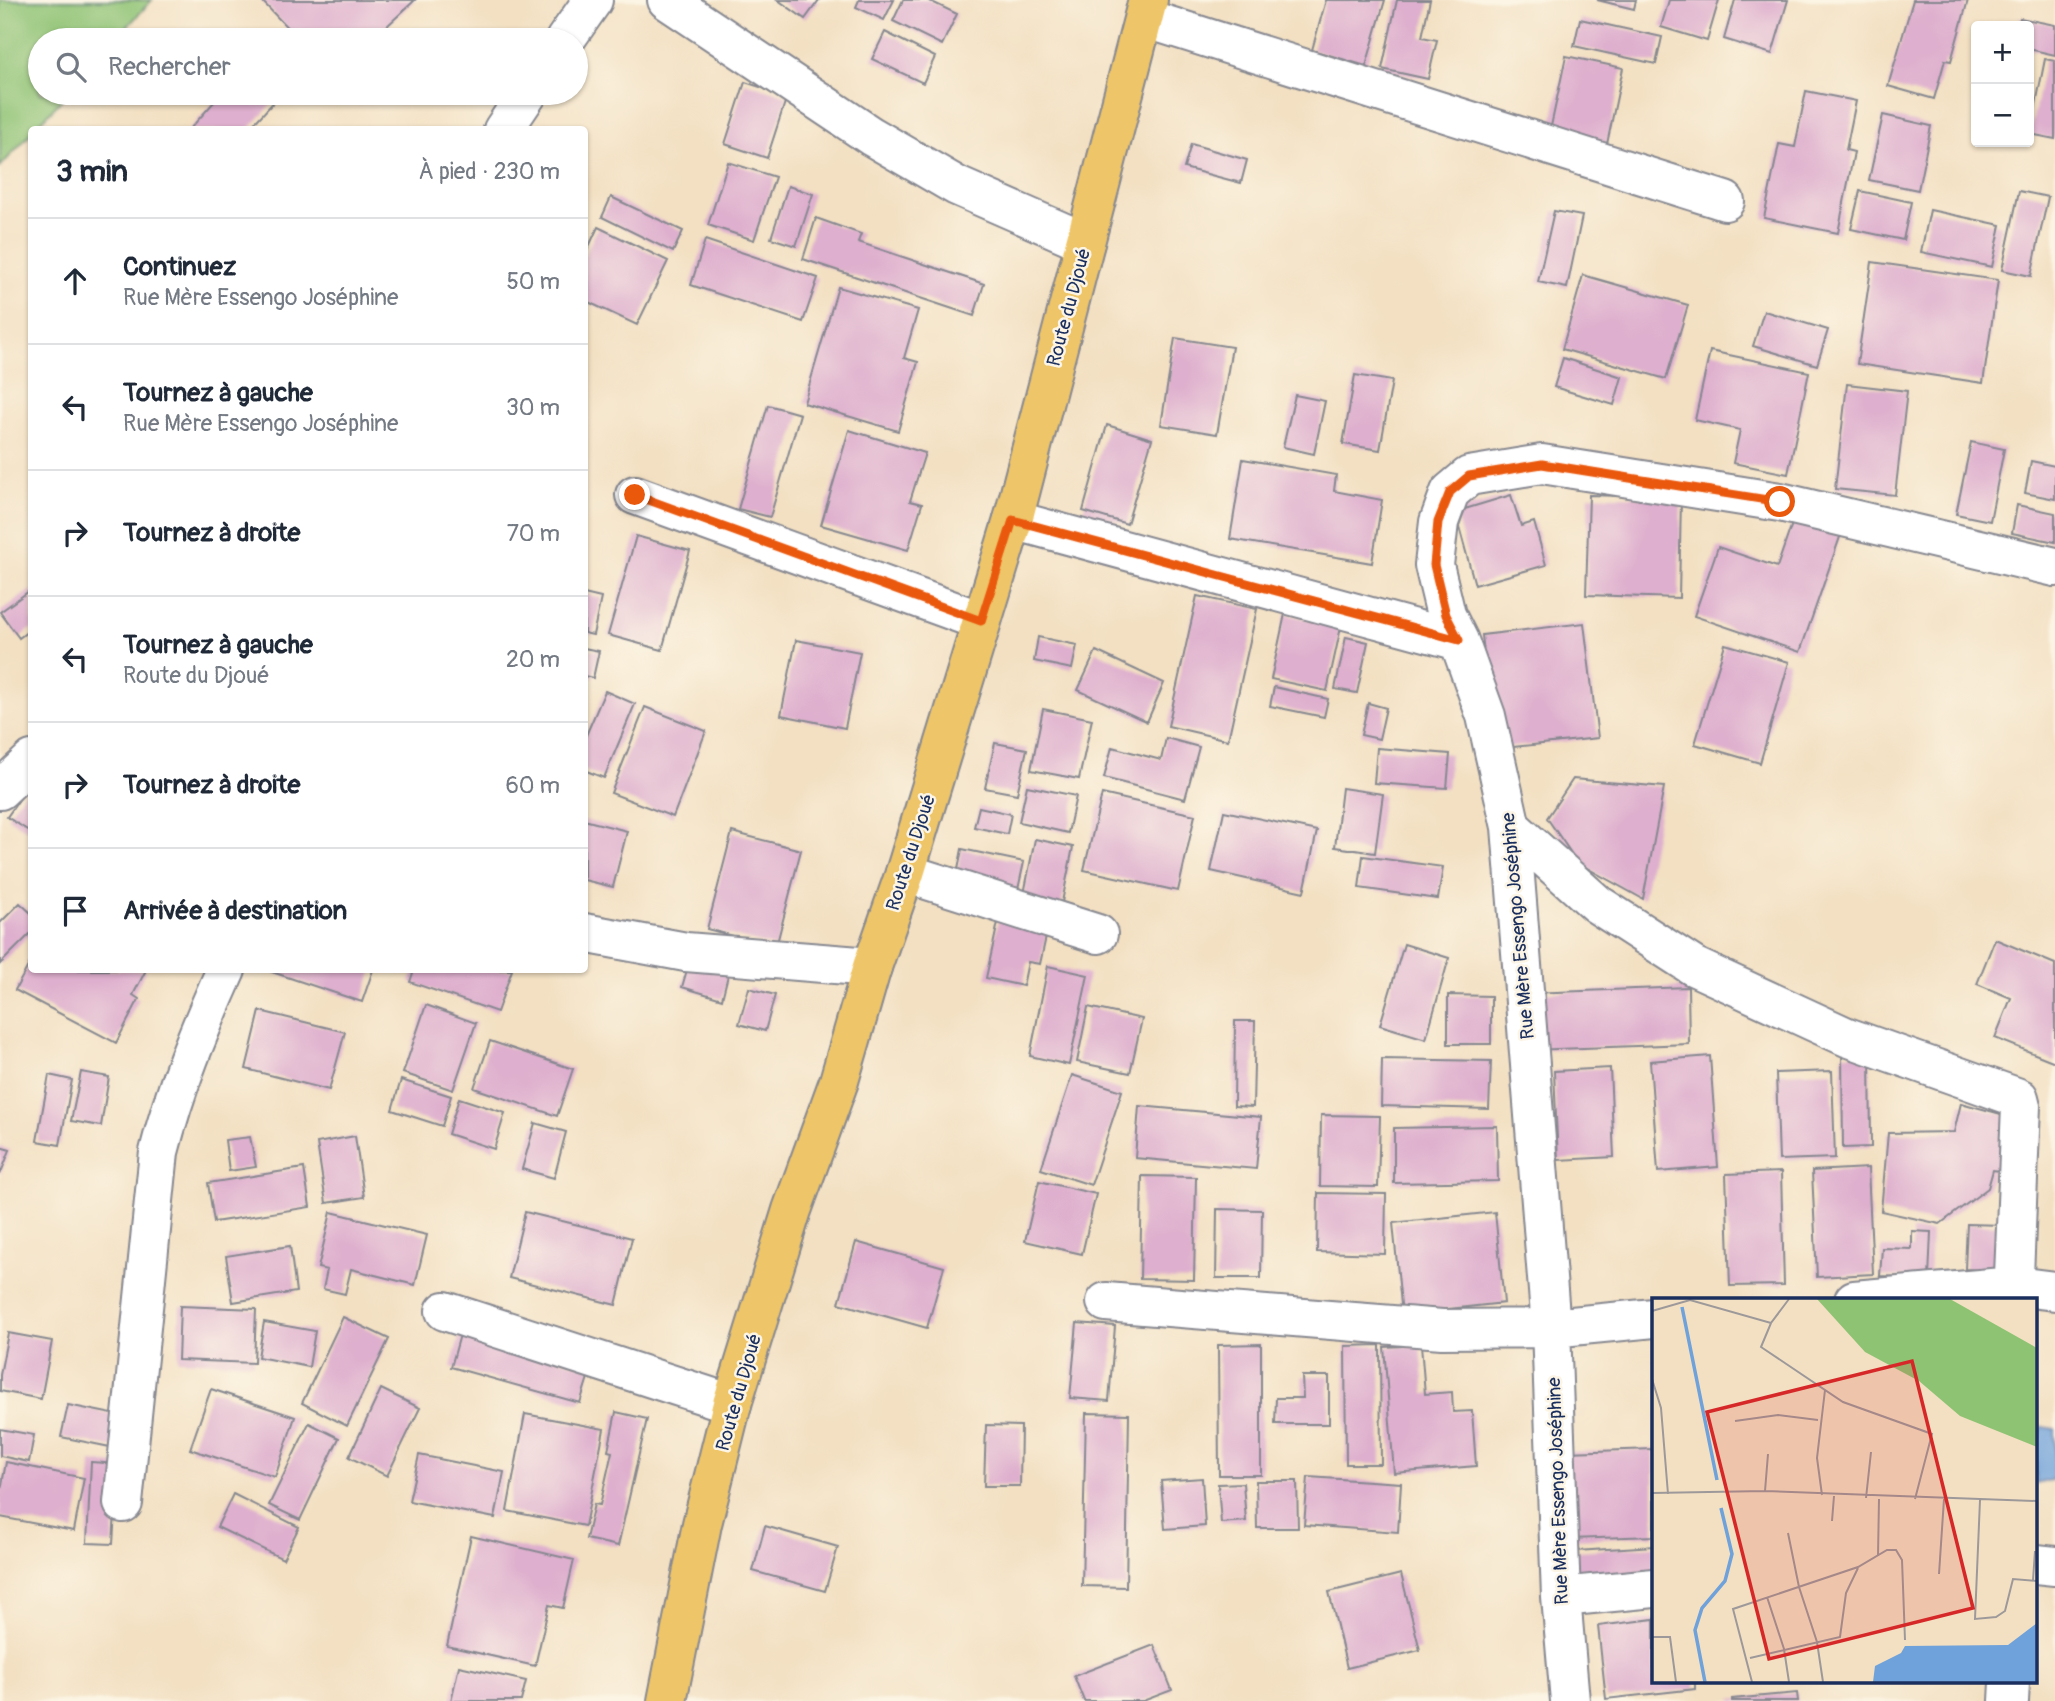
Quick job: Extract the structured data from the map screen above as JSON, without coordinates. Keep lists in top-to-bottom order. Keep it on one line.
{"streets":{"main road":["Route du Djoué"],"street":["Rue Mère Essengo Joséphine"]},"page":{"map_buttons":["+","−"],"search":"Rechercher","heading":["3 min","À pied · 230 m"],"list":[["Continuez","Rue Mère Essengo Joséphine","50 m"],["Tournez à gauche","Rue Mère Essengo Joséphine","30 m"],["Tournez à droite","70 m"],["Tournez à gauche","Route du Djoué","20 m"],["Tournez à droite","60 m"],"Arrivée à destination"]}}
